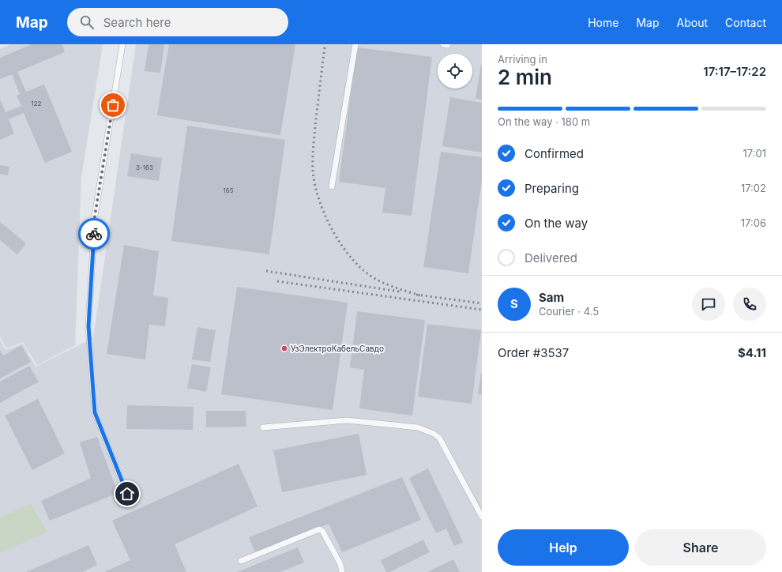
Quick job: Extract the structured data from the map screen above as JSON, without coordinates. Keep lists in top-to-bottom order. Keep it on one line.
{"places":["УзЭлектроКабельСавдо"],"house_numbers":["122","3-163","165"],"page":{"header":"Map","search":"Search here","nav":["Home","Map","About","Contact"],"heading":["2 min","Arriving in","17:17–17:22"],"panel":["Sam","Courier · 4.5","Order #3537","$4.11"],"bar":"On the way · 180 m","list":[["Confirmed","17:01"],["Preparing","17:02"],["On the way","17:06"],"Delivered"],"round":"S","buttons":["Help","Share"]}}
